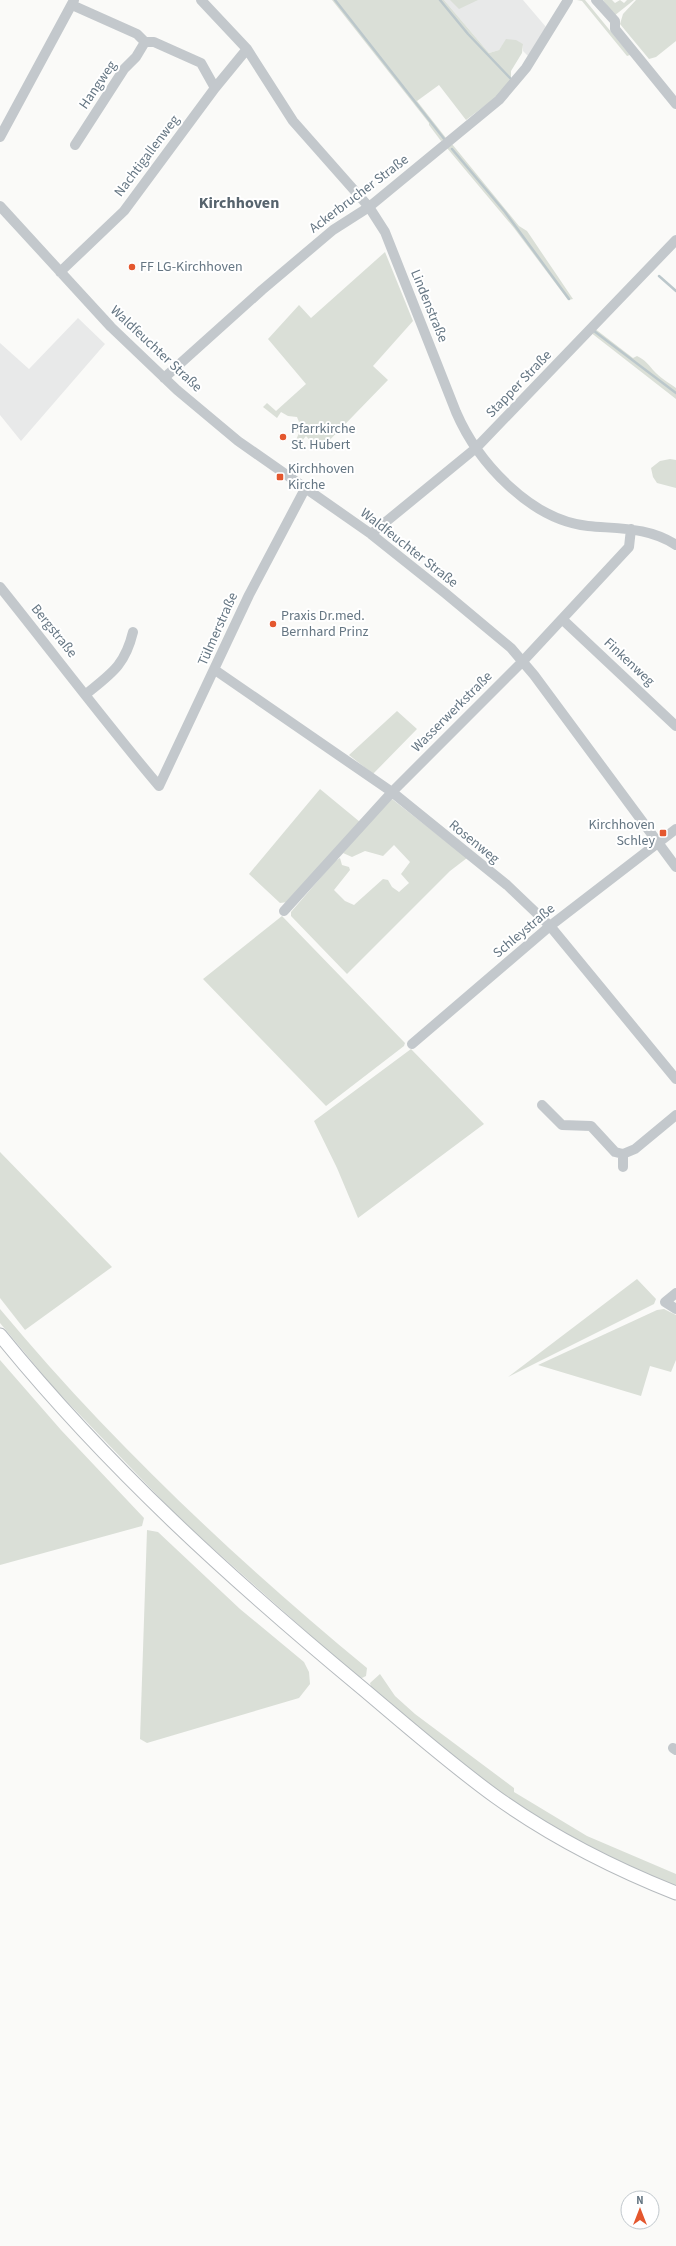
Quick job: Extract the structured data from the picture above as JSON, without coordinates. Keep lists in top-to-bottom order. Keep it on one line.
{"streets":{"street":["Hangweg","Nachtigallenweg","Ackerbrucher Straße","Lindenstraße","Waldfeuchter Straße","Stapper Straße","Tülmerstraße","Bergstraße","Finkenweg","Wasserwerkstraße","Rosenweg","Schleystraße"]},"crossings":[["Nachtigallenweg","Lindenstraße"],["Nachtigallenweg","Waldfeuchter Straße"],["Ackerbrucher Straße","Lindenstraße"],["Ackerbrucher Straße","Waldfeuchter Straße"],["Lindenstraße","Stapper Straße"],["Lindenstraße","Wasserwerkstraße"],["Waldfeuchter Straße","Stapper Straße"],["Waldfeuchter Straße","Tülmerstraße"],["Waldfeuchter Straße","Wasserwerkstraße"],["Waldfeuchter Straße","Schleystraße"],["Tülmerstraße","Bergstraße"],["Tülmerstraße","Rosenweg"],["Finkenweg","Wasserwerkstraße"],["Wasserwerkstraße","Rosenweg"],["Rosenweg","Schleystraße"]],"districts":["Kirchhoven"],"places":{"other":["FF LG-Kirchhoven","Pfarrkirche St. Hubert","Praxis Dr.med. Bernhard Prinz"],"transit":["Kirchhoven Kirche","Kirchhoven Schley"]},"north":"top"}
